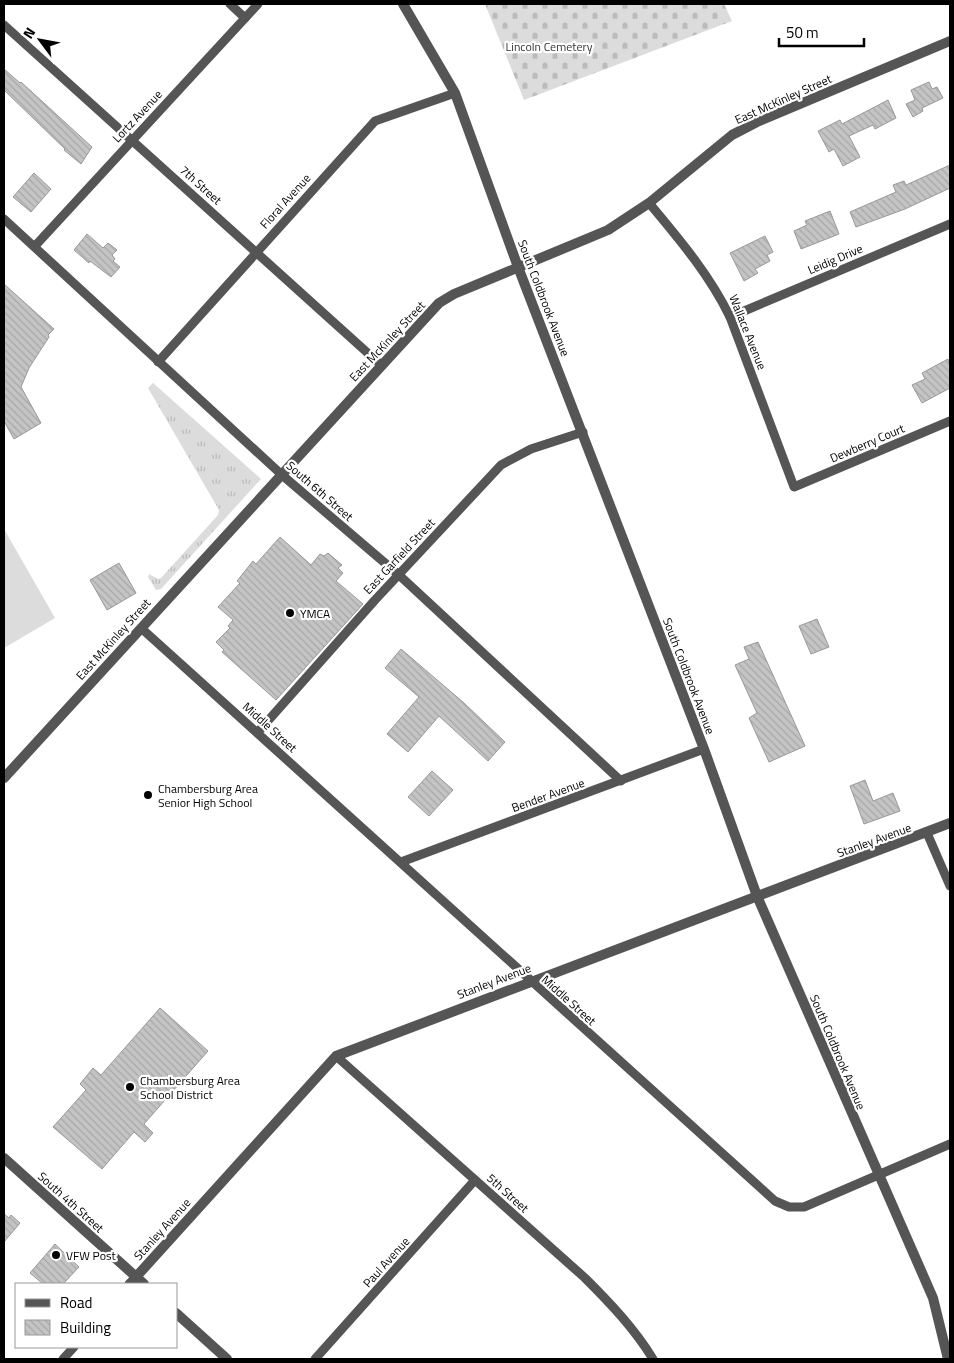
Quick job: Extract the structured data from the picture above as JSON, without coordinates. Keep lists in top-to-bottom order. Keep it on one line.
{"streets":{"street":["East McKinley Street","Lortz Avenue","7th Street","Floral Avenue","Leidig Drive","South Coldbrook Avenue","Wallace Avenue","Dewberry Court","South 6th Street","East Garfield Street","Middle Street","Bender Avenue","Stanley Avenue","5th Street","South 4th Street","Paul Avenue"]},"crossings":[["East McKinley Street","7th Street"],["East McKinley Street","South Coldbrook Avenue"],["East McKinley Street","Wallace Avenue"],["East McKinley Street","South 6th Street"],["East McKinley Street","Middle Street"],["Lortz Avenue","7th Street"],["Lortz Avenue","South 6th Street"],["7th Street","Floral Avenue"],["Floral Avenue","South Coldbrook Avenue"],["Floral Avenue","South 6th Street"],["Leidig Drive","Wallace Avenue"],["South Coldbrook Avenue","East Garfield Street"],["South Coldbrook Avenue","Middle Street"],["South Coldbrook Avenue","Bender Avenue"],["South Coldbrook Avenue","Stanley Avenue"],["Wallace Avenue","Dewberry Court"],["South 6th Street","East Garfield Street"],["South 6th Street","Bender Avenue"],["East Garfield Street","Middle Street"],["Middle Street","Bender Avenue"],["Middle Street","Stanley Avenue"],["Stanley Avenue","5th Street"],["Stanley Avenue","South 4th Street"],["5th Street","Paul Avenue"]],"parks":["Lincoln Cemetery"],"places":["YMCA","Chambersburg Area Senior High School","Chambersburg Area School District","VFW Post"],"legend":["Road","Building"],"scale_bar":"50 m","north":"top left"}
